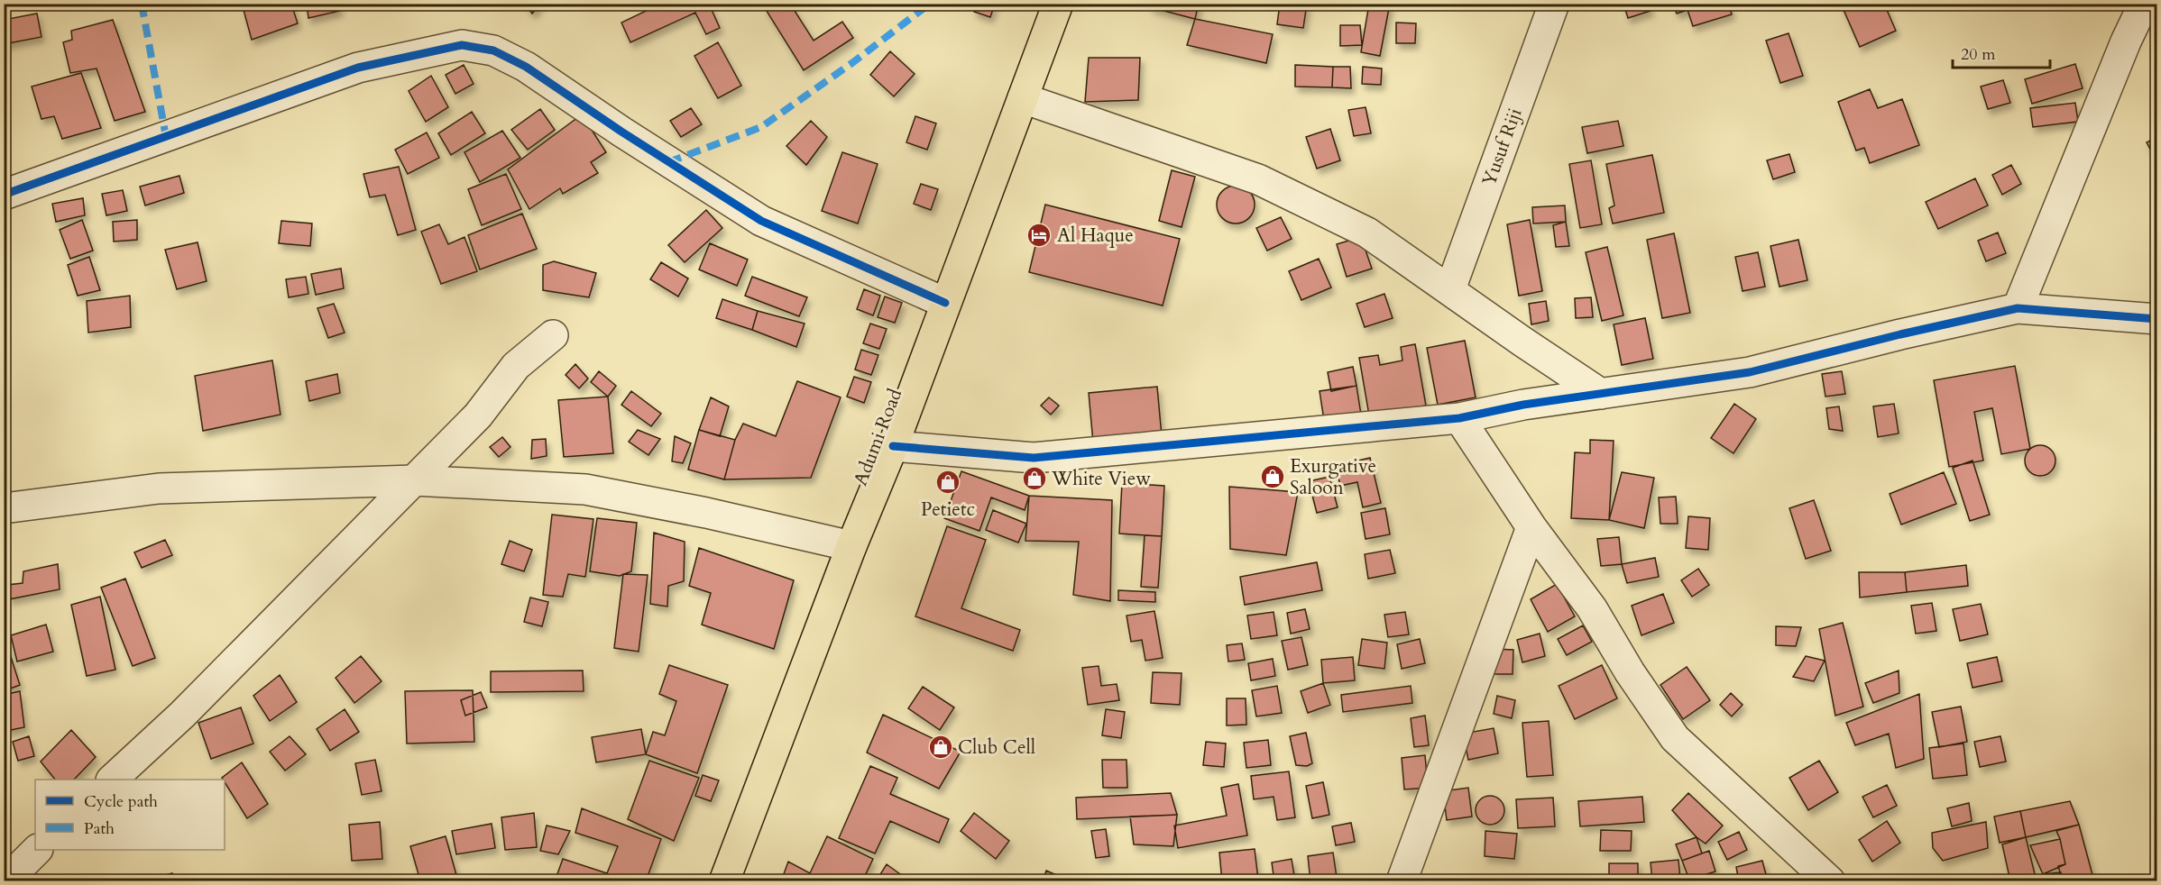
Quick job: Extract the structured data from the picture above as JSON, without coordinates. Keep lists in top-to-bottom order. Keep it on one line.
{"streets":{"main road":["Adumi Road"],"street":["Yusuf Riji"]},"places":{"hotel":["Al Haque"],"shop":["Exurgative Saloon","White View","Petietc","Club Cell"]},"legend":["Cycle path","Path"],"scale_bar":"20 m"}
